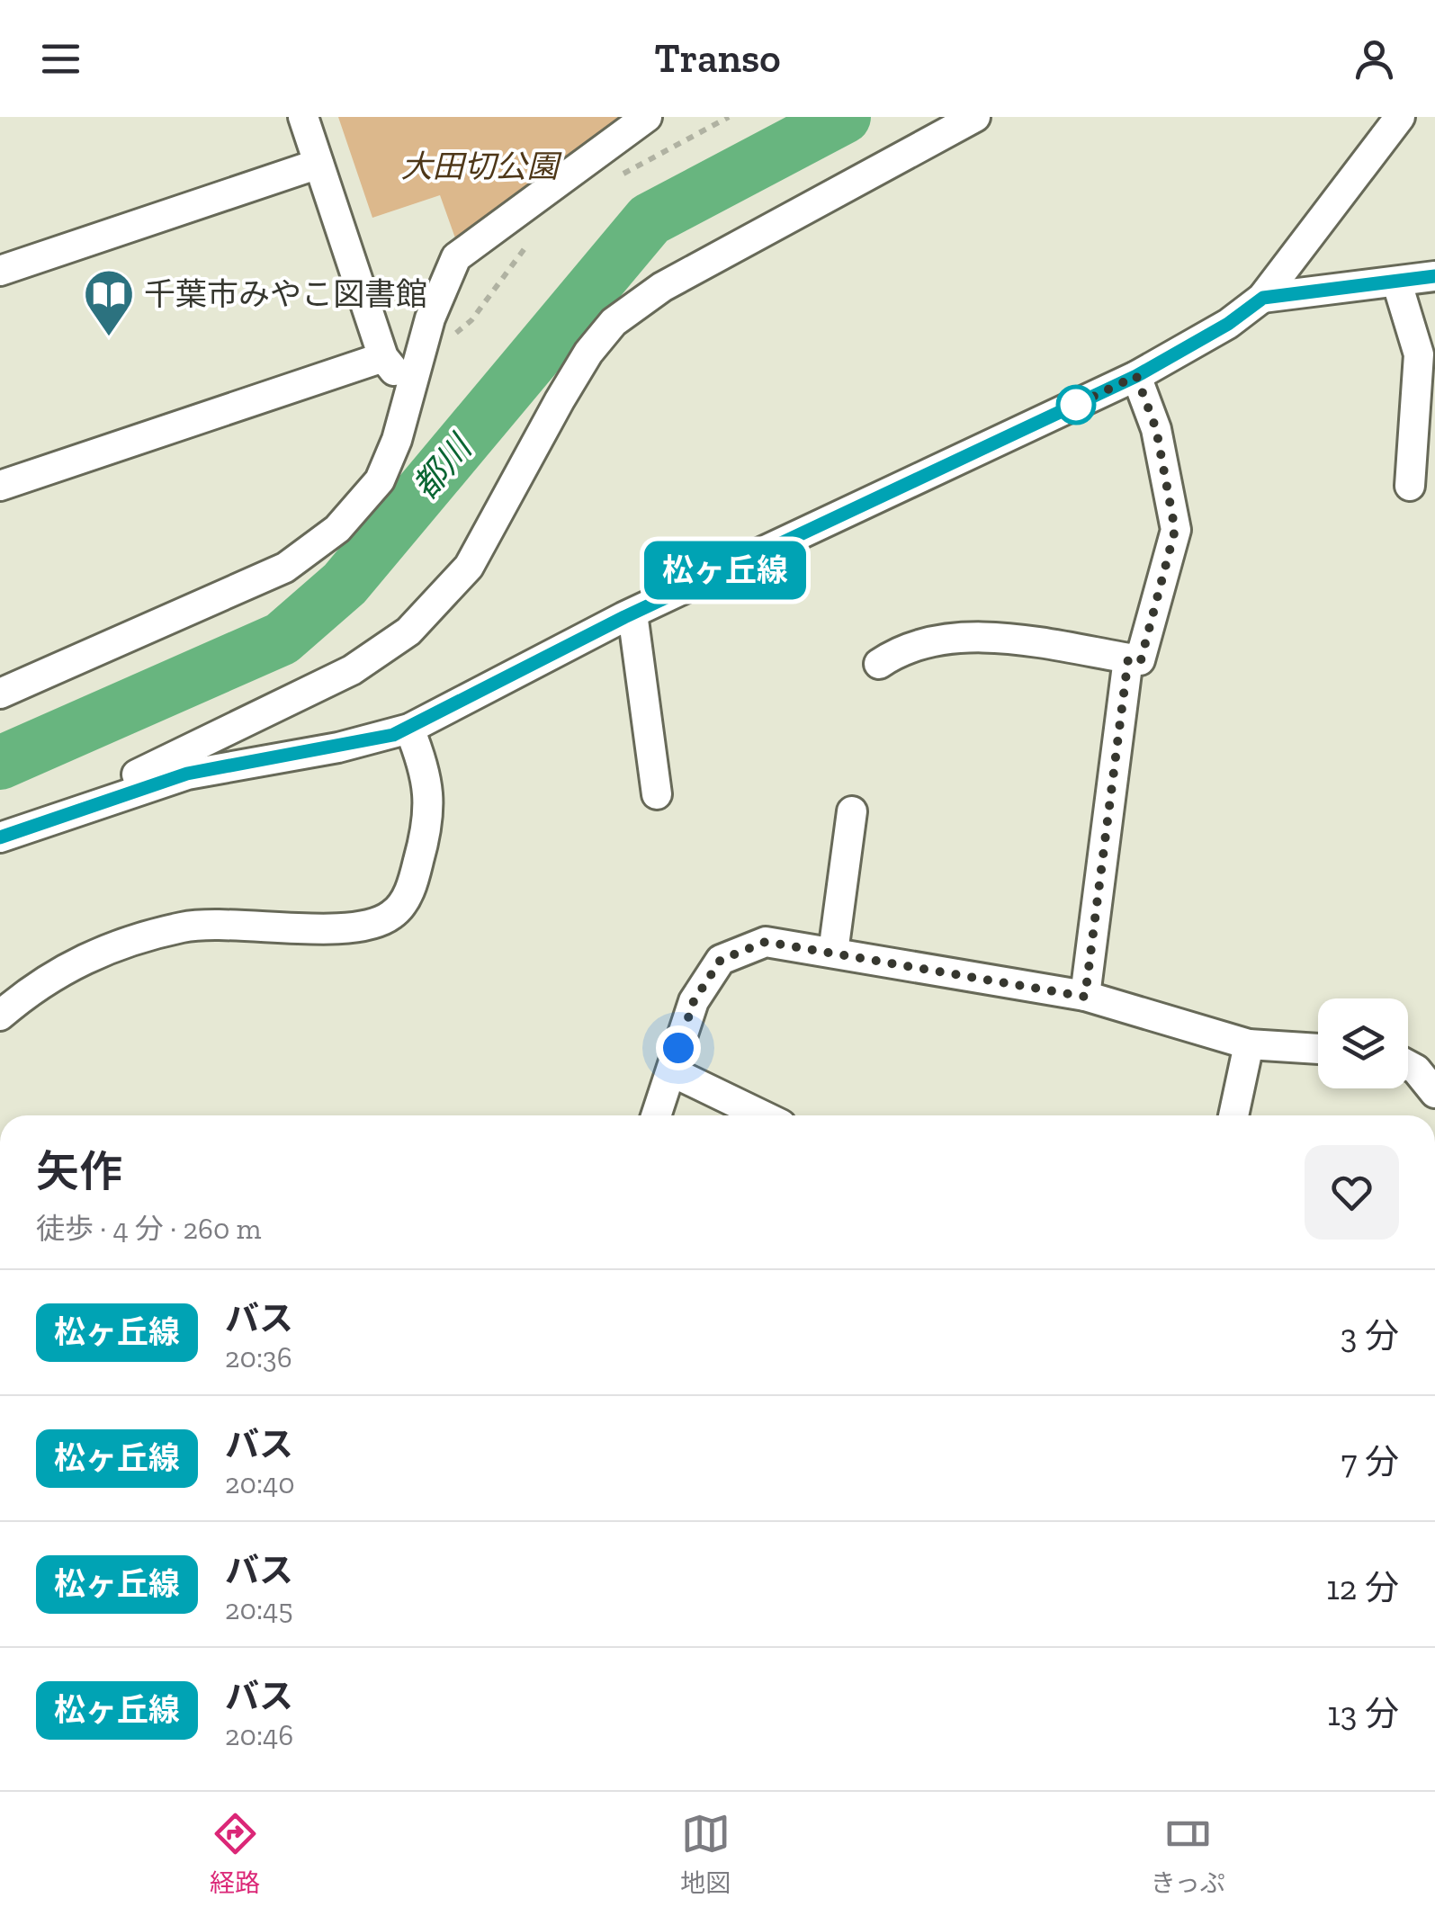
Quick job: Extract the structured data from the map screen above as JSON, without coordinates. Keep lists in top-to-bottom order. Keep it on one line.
{"water":["都川"],"parks":["大田切公園"],"places":{"library":["千葉市みやこ図書館"]},"lines":["bus line 松ヶ丘線"],"page":{"header":"Transo","on_map":"松ヶ丘線","heading":["矢作","徒歩 · 4 分 · 260 m"],"list":[{"mark":"松ヶ丘線","name":"バス","note":"20:36","value":"3 分"},{"mark":"松ヶ丘線","name":"バス","note":"20:40","value":"7 分"},{"mark":"松ヶ丘線","name":"バス","note":"20:45","value":"12 分"},{"mark":"松ヶ丘線","name":"バス","note":"20:46","value":"13 分"}],"tabs":["経路","地図","きっぷ"]}}
